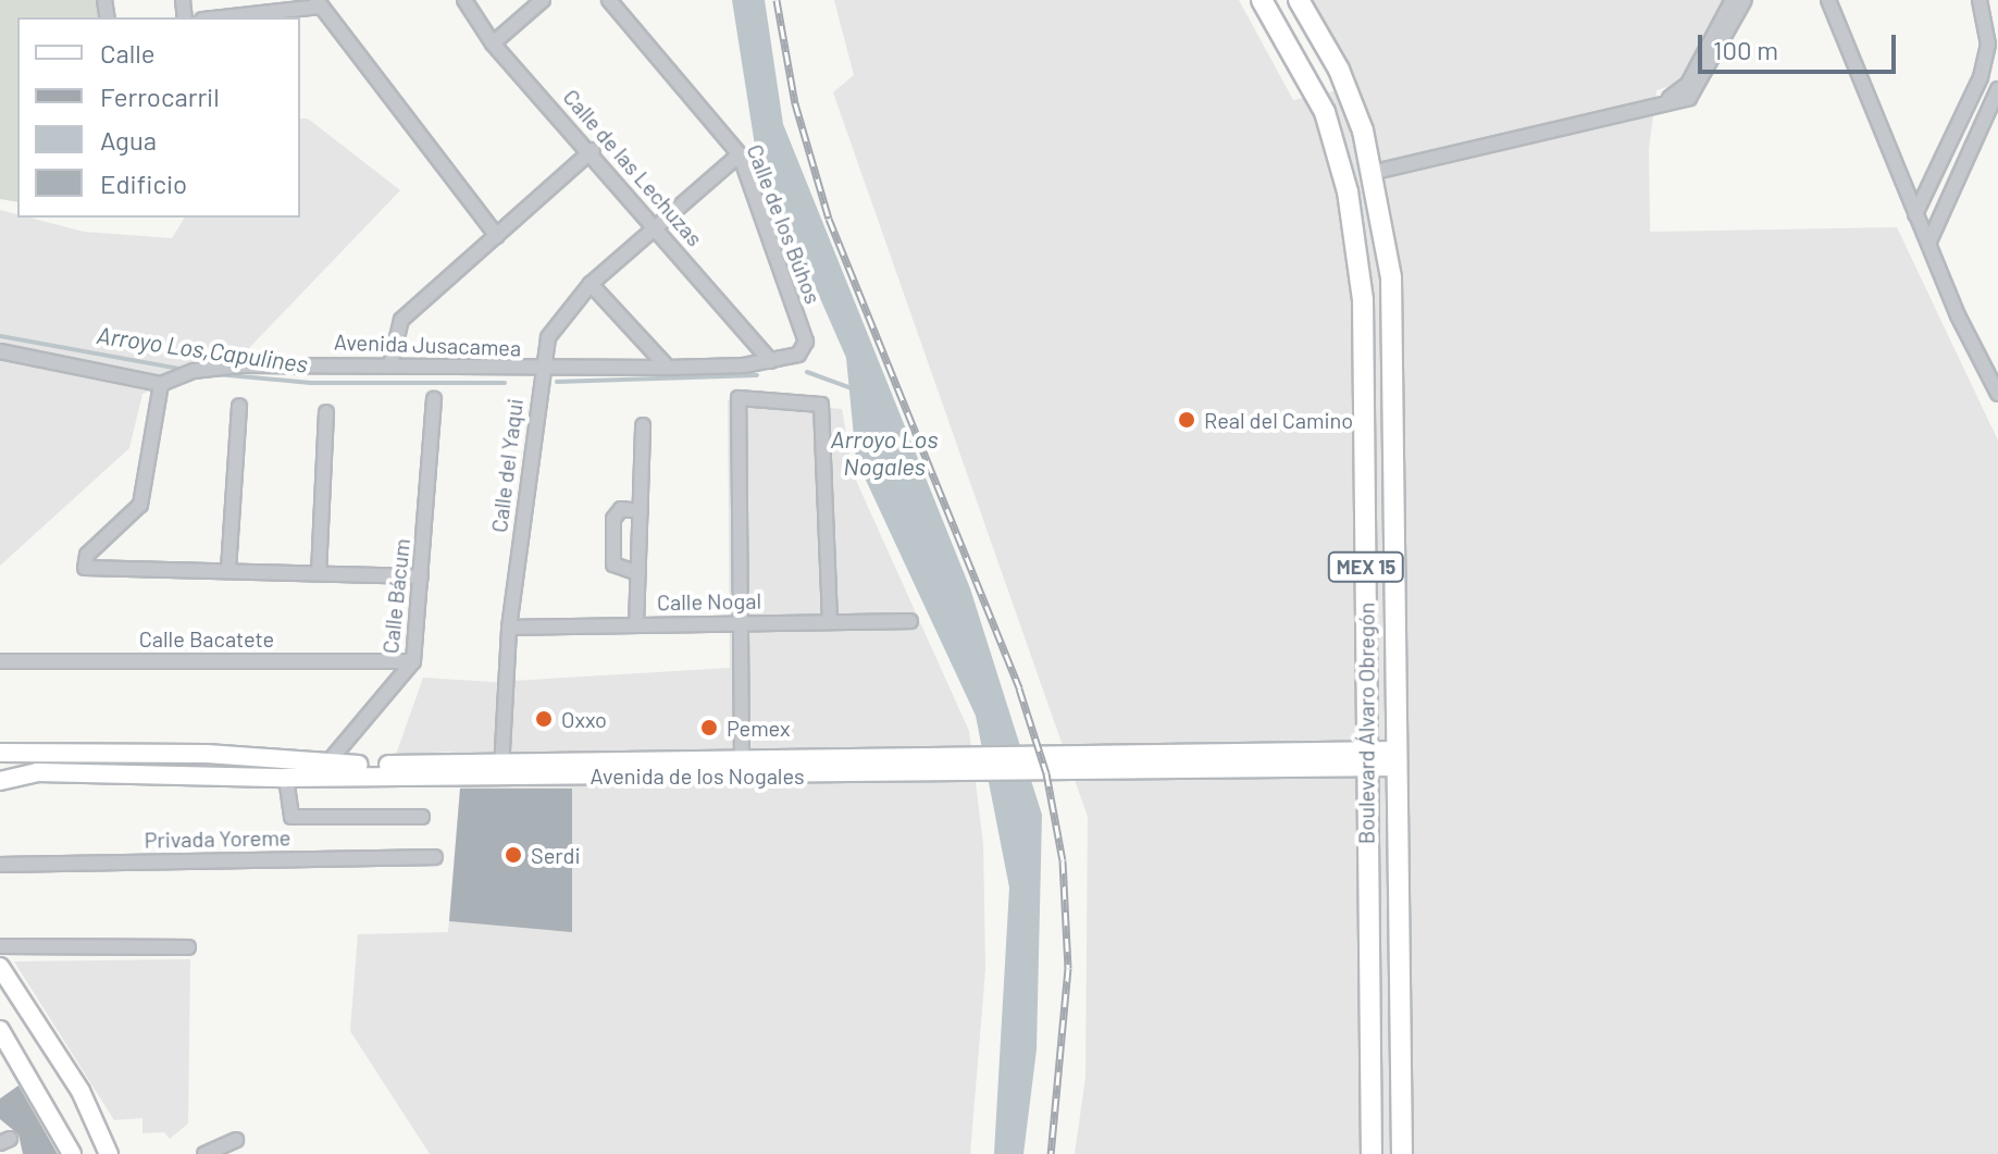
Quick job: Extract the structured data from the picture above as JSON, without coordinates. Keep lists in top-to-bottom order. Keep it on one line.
{"streets":{"highway":["MEX 15","Boulevard Álvaro Obregón"],"main road":["Avenida de los Nogales"],"street":["Calle de las Lechuzas","Calle de los Búhos","Avenida Jusacamea","Calle del Yaqui","Calle Bácum","Calle Nogal","Calle Bacatete","Privada Yoreme"]},"crossings":[["Calle de las Lechuzas","Avenida Jusacamea"],["Calle de las Lechuzas","Calle del Yaqui"],["Calle de los Búhos","Avenida Jusacamea"],["Calle de los Búhos","Calle del Yaqui"],["Avenida Jusacamea","Calle del Yaqui"],["Calle del Yaqui","Calle Nogal"],["Calle del Yaqui","Avenida de los Nogales"],["Calle Bácum","Calle Bacatete"],["Calle Bácum","Avenida de los Nogales"],["Boulevard Álvaro Obregón","Avenida de los Nogales"]],"water":["Arroyo Los,Capulines","Arroyo Los Nogales"],"places":["Real del Camino","Oxxo","Pemex","Serdi"],"legend":["Calle","Ferrocarril","Agua","Edificio"],"scale_bar":"100 m"}
